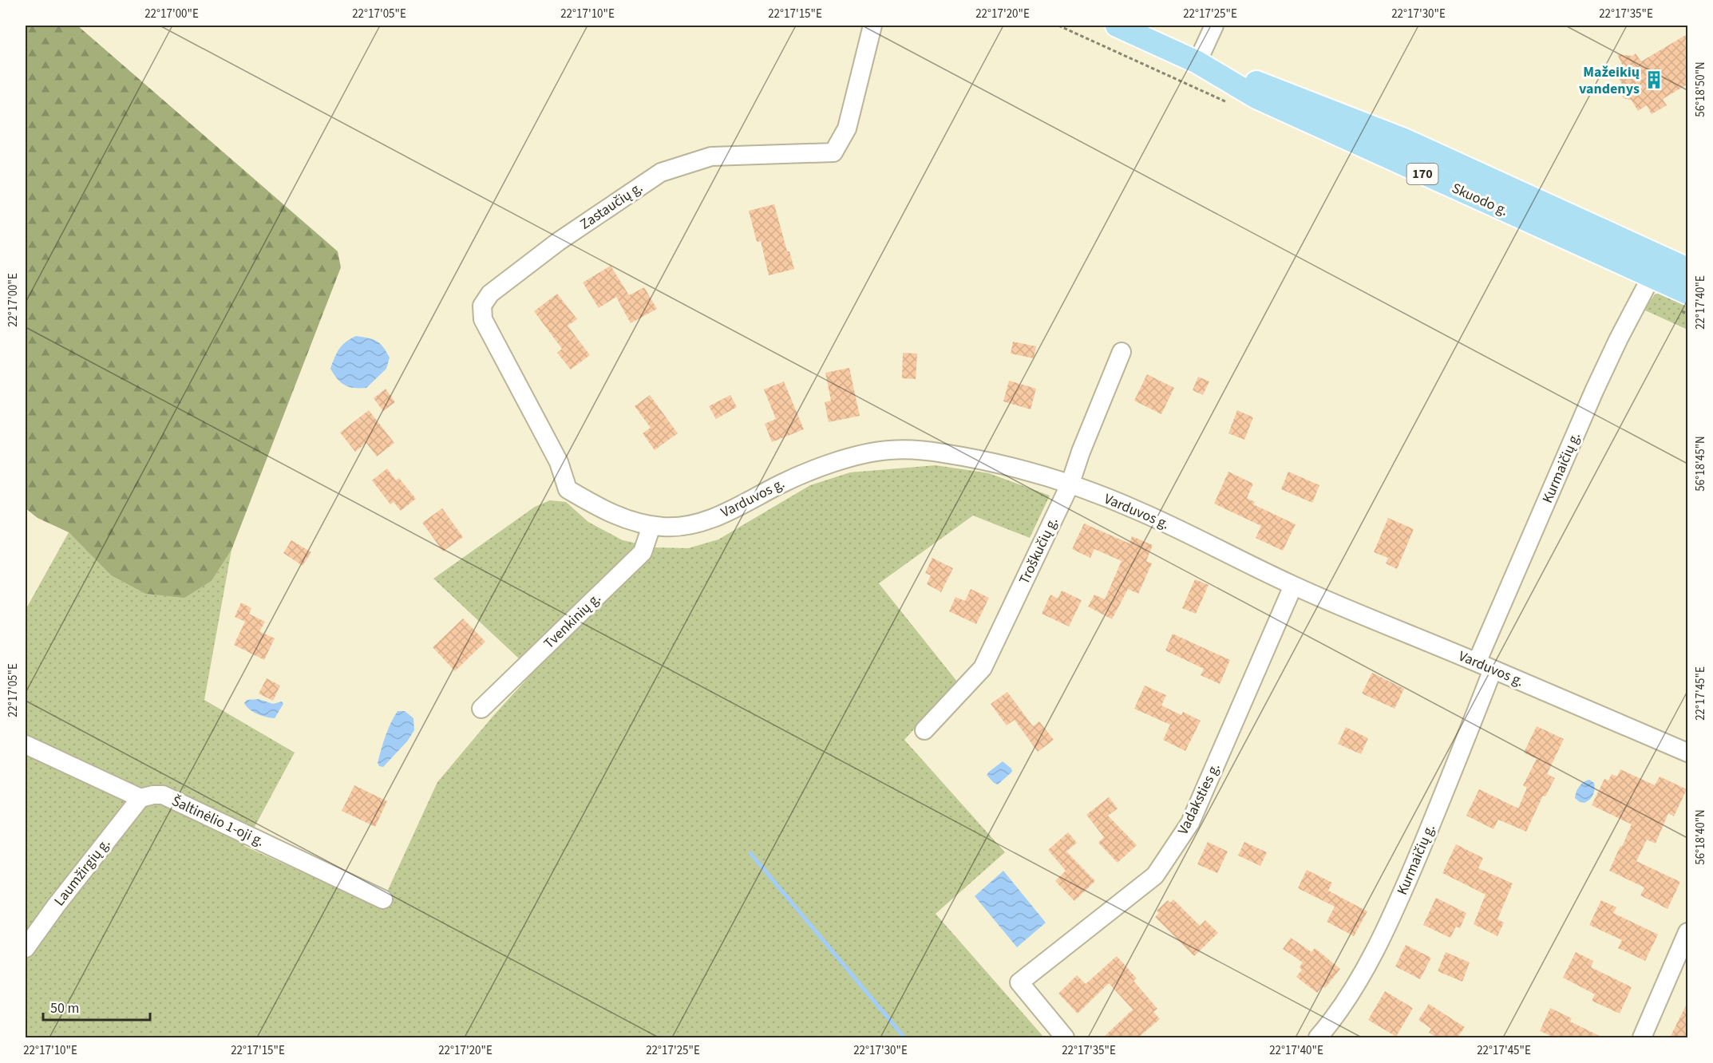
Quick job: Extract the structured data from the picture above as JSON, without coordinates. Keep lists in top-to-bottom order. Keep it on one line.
{"streets":{"main road":["170","Skuodo g."],"street":["Zastaučių g.","Kurmaičių g.","Varduvos g.","Troškučių g.","Tvenkinių g.","Vadaksties g.","Šaltinėlio 1-oji g.","Laumžirgių g."]},"crossings":[["Skuodo g.","Kurmaičių g."],["Zastaučių g.","Varduvos g."],["Kurmaičių g.","Varduvos g."],["Varduvos g.","Troškučių g."],["Varduvos g.","Tvenkinių g."],["Varduvos g.","Vadaksties g."],["Šaltinėlio 1-oji g.","Laumžirgių g."]],"places":{"building":["Mažeikių vandenys"]},"scale_bar":"50 m","coordinates":["22°17'00\"E","22°17'05\"E","22°17'10\"E","22°17'15\"E","22°17'20\"E","22°17'25\"E","22°17'30\"E","22°17'35\"E","56°18'50\"N","22°17'40\"E","56°18'45\"N","22°17'45\"E","56°18'40\"N"]}
